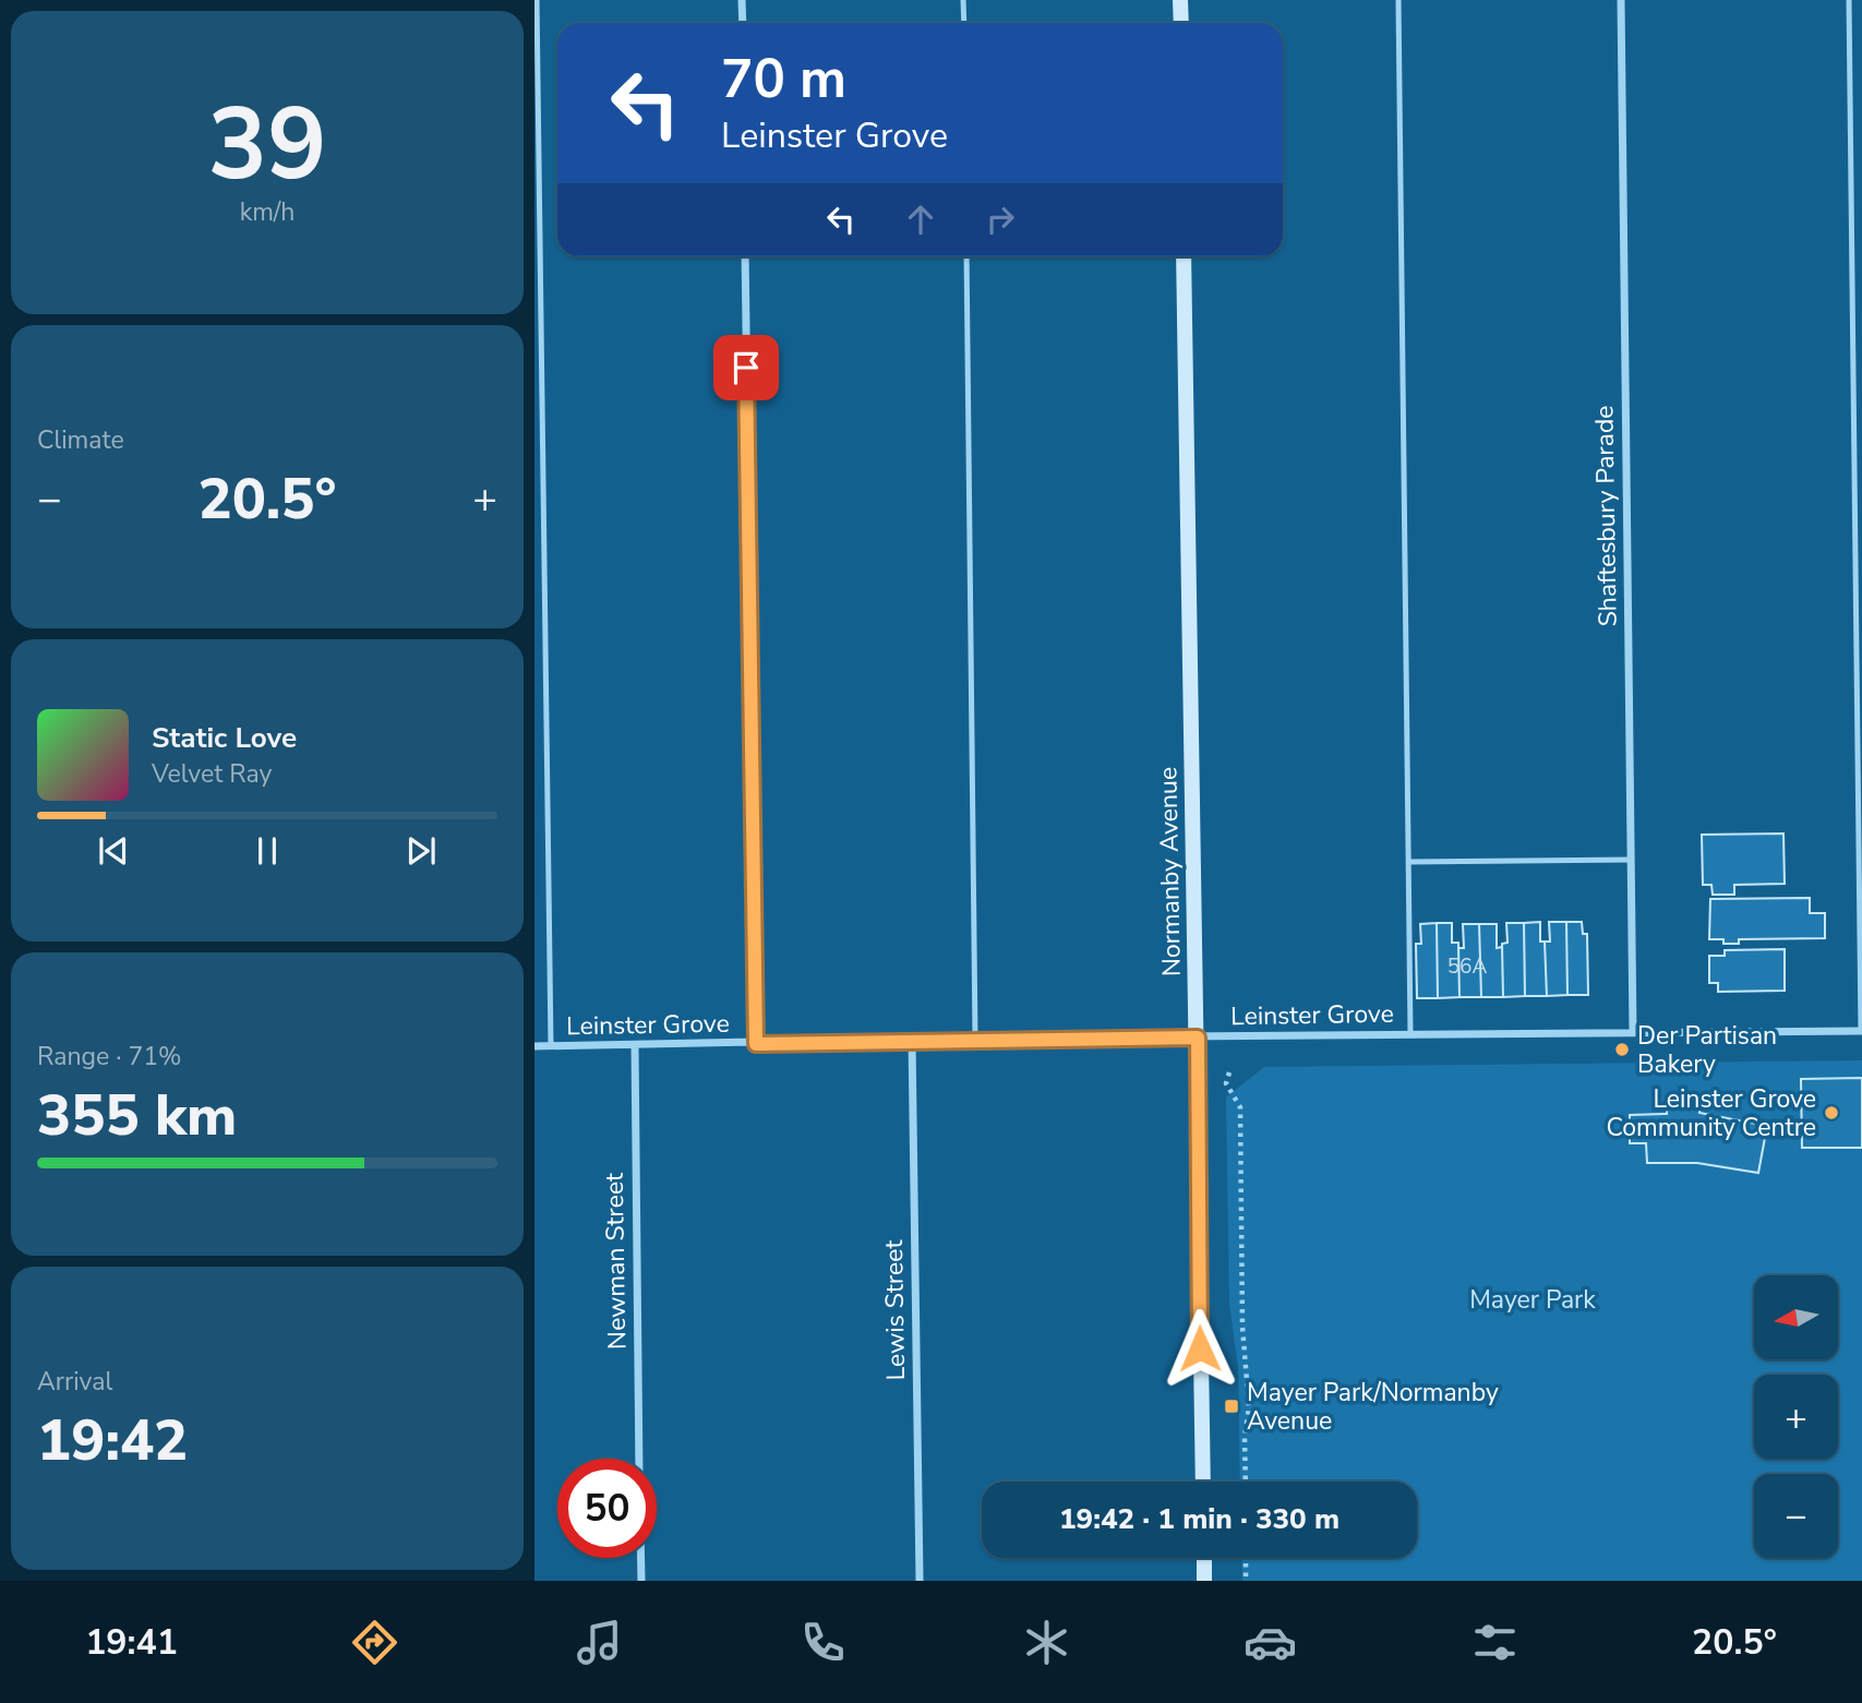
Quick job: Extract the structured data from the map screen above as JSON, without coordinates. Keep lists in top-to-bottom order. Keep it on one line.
{"streets":{"main road":["Normanby Avenue"],"street":["Shaftesbury Parade","Leinster Grove","Newman Street","Lewis Street"]},"crossings":[["Shaftesbury Parade","Leinster Grove"],["Normanby Avenue","Leinster Grove"],["Leinster Grove","Newman Street"],["Leinster Grove","Lewis Street"]],"parks":["Mayer Park"],"places":{"other":["Der Partisan Bakery","Leinster Grove Community Centre"],"transit":["Mayer Park/Normanby Avenue"]},"house_numbers":["56A"],"north":"left","page":{"tile":[["39","km/h"],"Climate",["Range · 71%","355 km"],["Arrival","19:42"]],"turn":["70 m","Leinster Grove"],"heat":["−","20.5°","+"],"song":["Static Love","Velvet Ray"],"map_buttons":["+","−"],"limit":"50","trip":"19:42 · 1 min · 330 m","tabs":["19:41","20.5°"]}}
